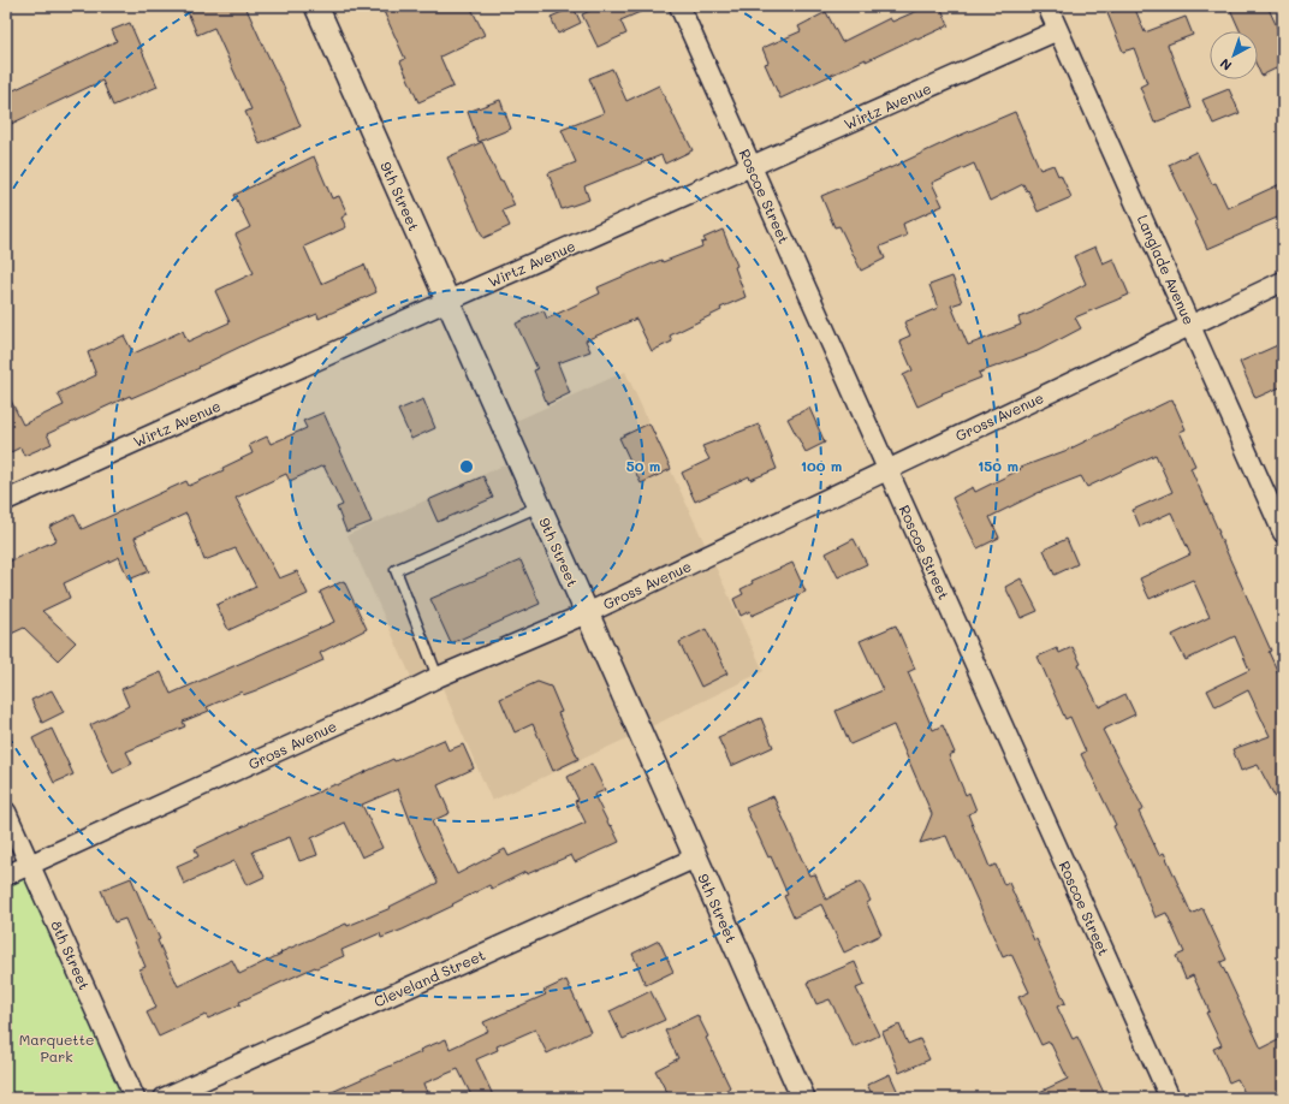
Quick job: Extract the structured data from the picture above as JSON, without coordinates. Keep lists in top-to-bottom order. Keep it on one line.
{"streets":{"street":["Wirtz Avenue","9th Street","Roscoe Street","Langlade Avenue","Gross Avenue","8th Street","Cleveland Street"]},"crossings":[["Wirtz Avenue","9th Street"],["Wirtz Avenue","Roscoe Street"],["Wirtz Avenue","Langlade Avenue"],["9th Street","Gross Avenue"],["9th Street","Cleveland Street"],["Roscoe Street","Gross Avenue"],["Langlade Avenue","Gross Avenue"],["Gross Avenue","8th Street"]],"parks":["Marquette Park"],"north":"bottom left","rings":["50 m","100 m","150 m"]}
